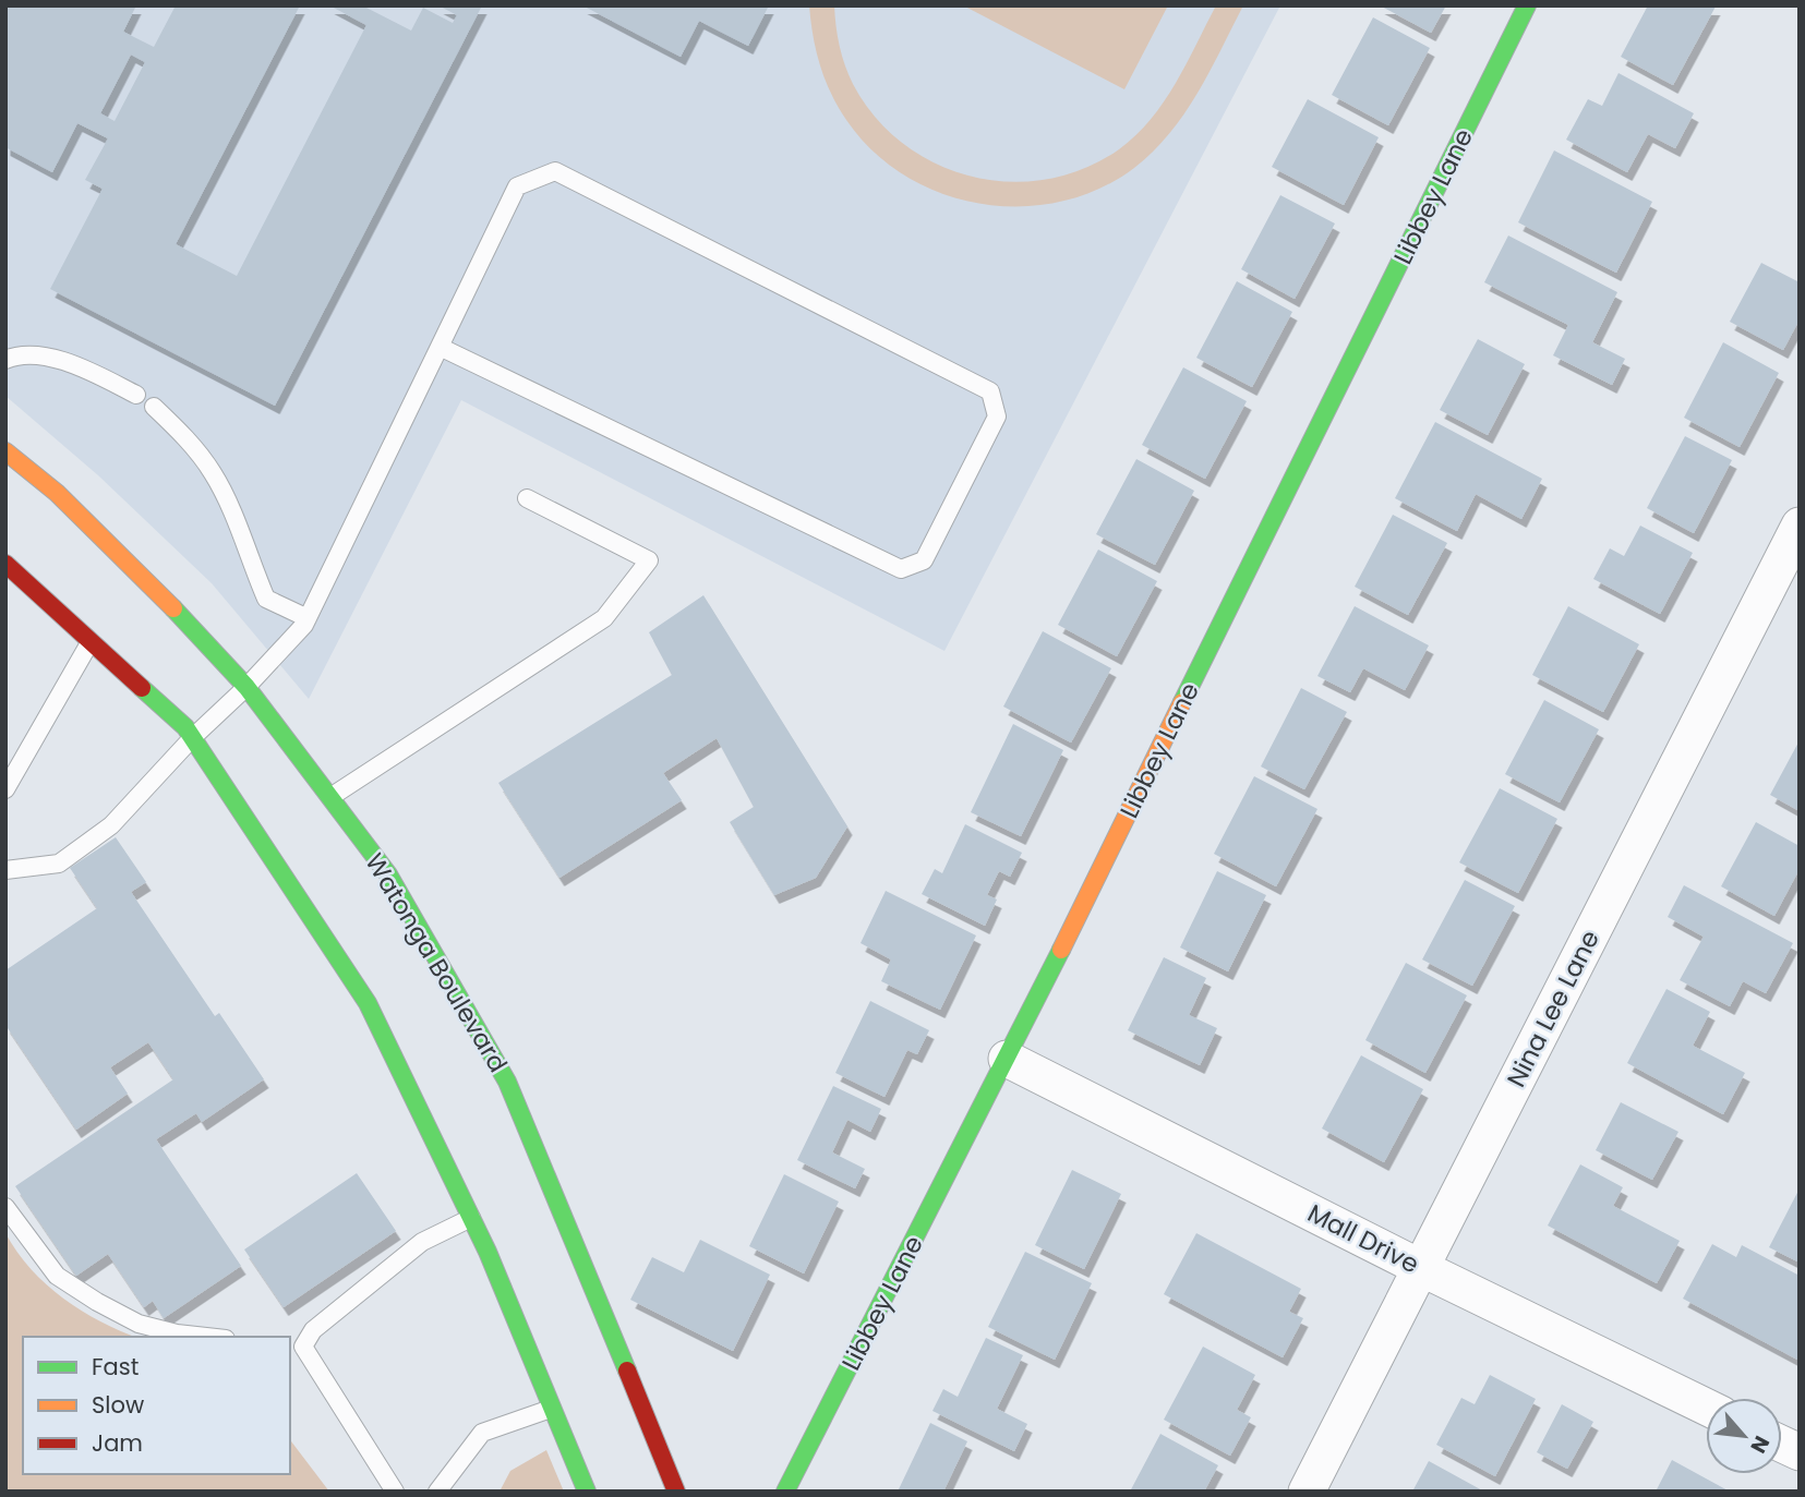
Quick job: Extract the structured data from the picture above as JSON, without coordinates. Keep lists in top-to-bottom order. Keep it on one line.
{"streets":{"main road":["Libbey Lane","Watonga Boulevard"],"street":["Nina Lee Lane","Mall Drive"]},"crossings":[["Libbey Lane","Mall Drive"],["Nina Lee Lane","Mall Drive"]],"legend":["Fast","Slow","Jam"],"north":"bottom right"}
